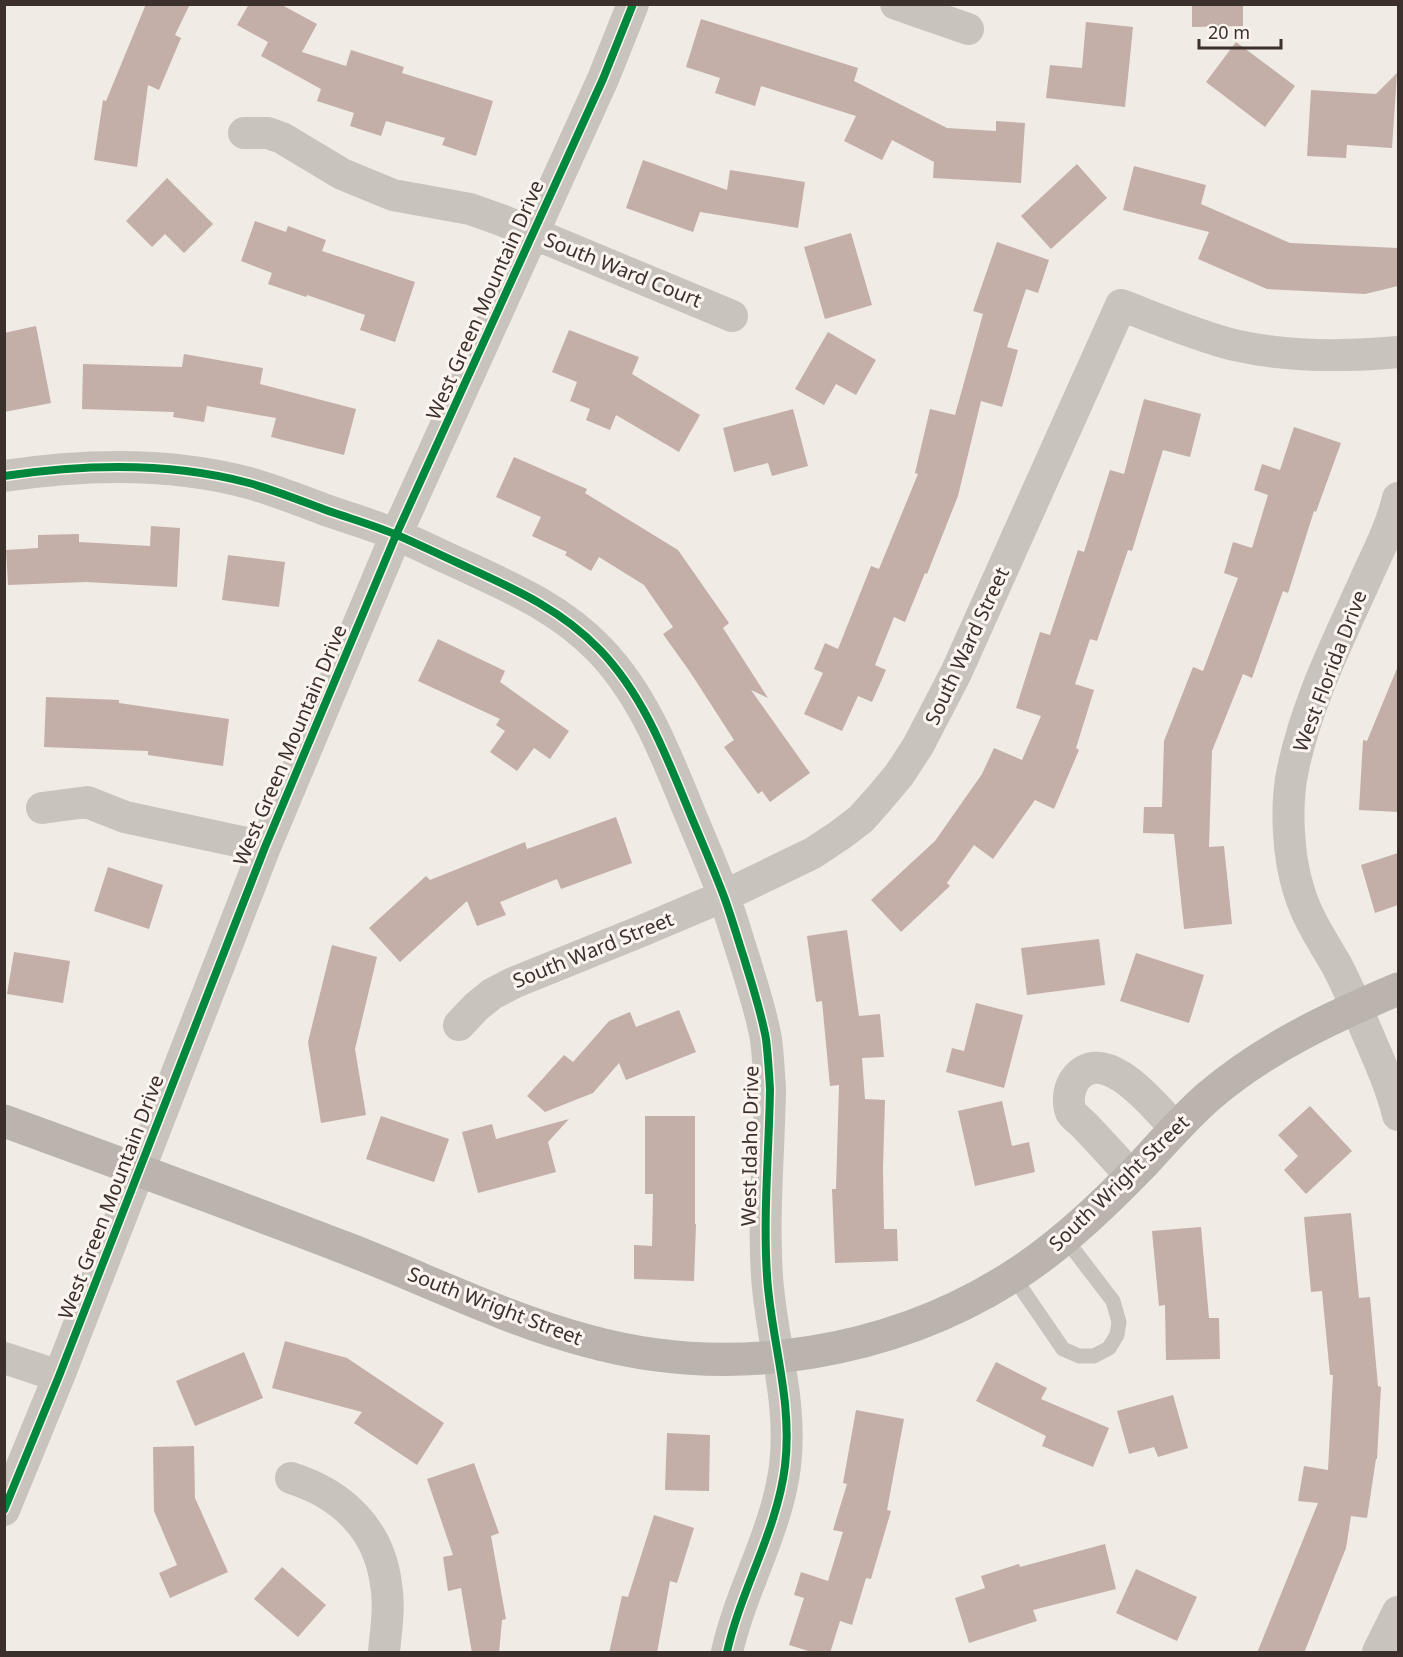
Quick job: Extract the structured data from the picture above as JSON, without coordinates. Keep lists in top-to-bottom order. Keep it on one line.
{"streets":{"street":["South Ward Court","West Green Mountain Drive","South Ward Street","West Florida Drive","West Idaho Drive","South Wright Street"]},"crossings":[["South Ward Court","West Green Mountain Drive"],["West Green Mountain Drive","West Idaho Drive"],["West Green Mountain Drive","South Wright Street"],["South Ward Street","West Idaho Drive"],["West Florida Drive","South Wright Street"],["West Idaho Drive","South Wright Street"]],"scale_bar":"20 m"}
